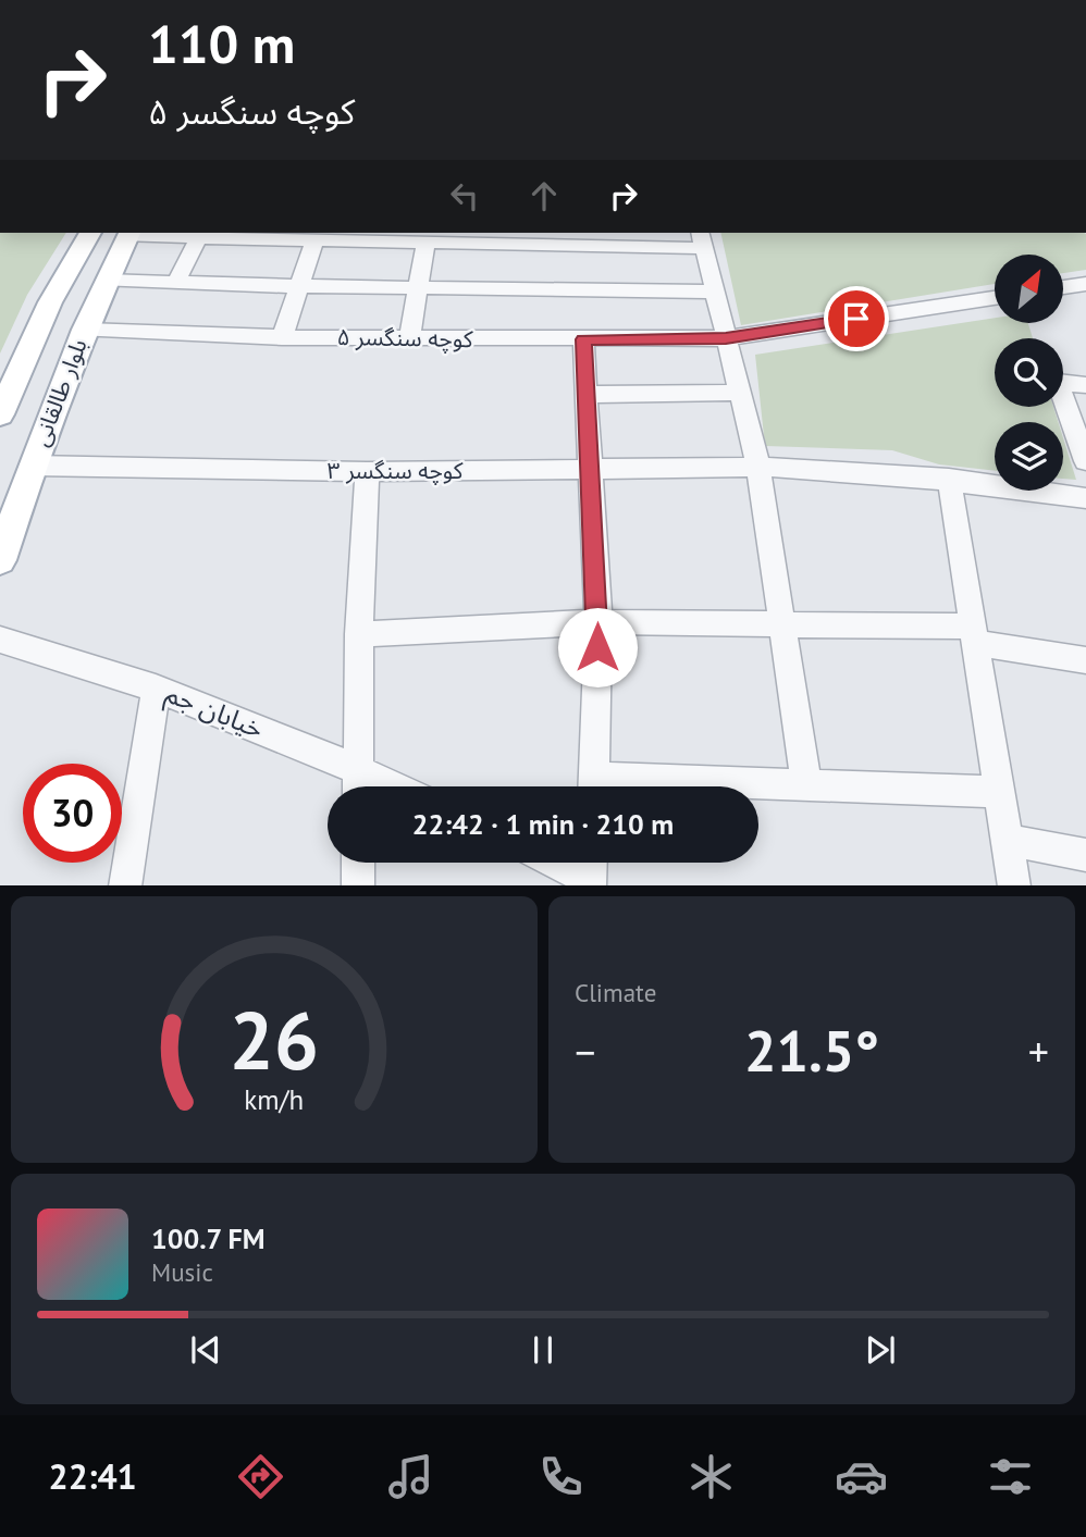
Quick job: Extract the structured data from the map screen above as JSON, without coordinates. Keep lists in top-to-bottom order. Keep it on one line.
{"streets":{"main road":["بلوار طالقانی"],"street":["کوچه سنگسر ۵","کوچه سنگسر ۳","خیابان جم"]},"crossings":[["کوچه سنگسر ۵","بلوار طالقانی"],["بلوار طالقانی","کوچه سنگسر ۳"]],"north":"top right","page":{"turn":["110 m","کوچه سنگسر ۵"],"limit":"30","trip":"22:42 · 1 min · 210 m","tile":"Climate","heat":["−","21.5°","+"],"song":["100.7 FM","Music"],"tabs":"22:41","gauge":["26","km/h"]}}
